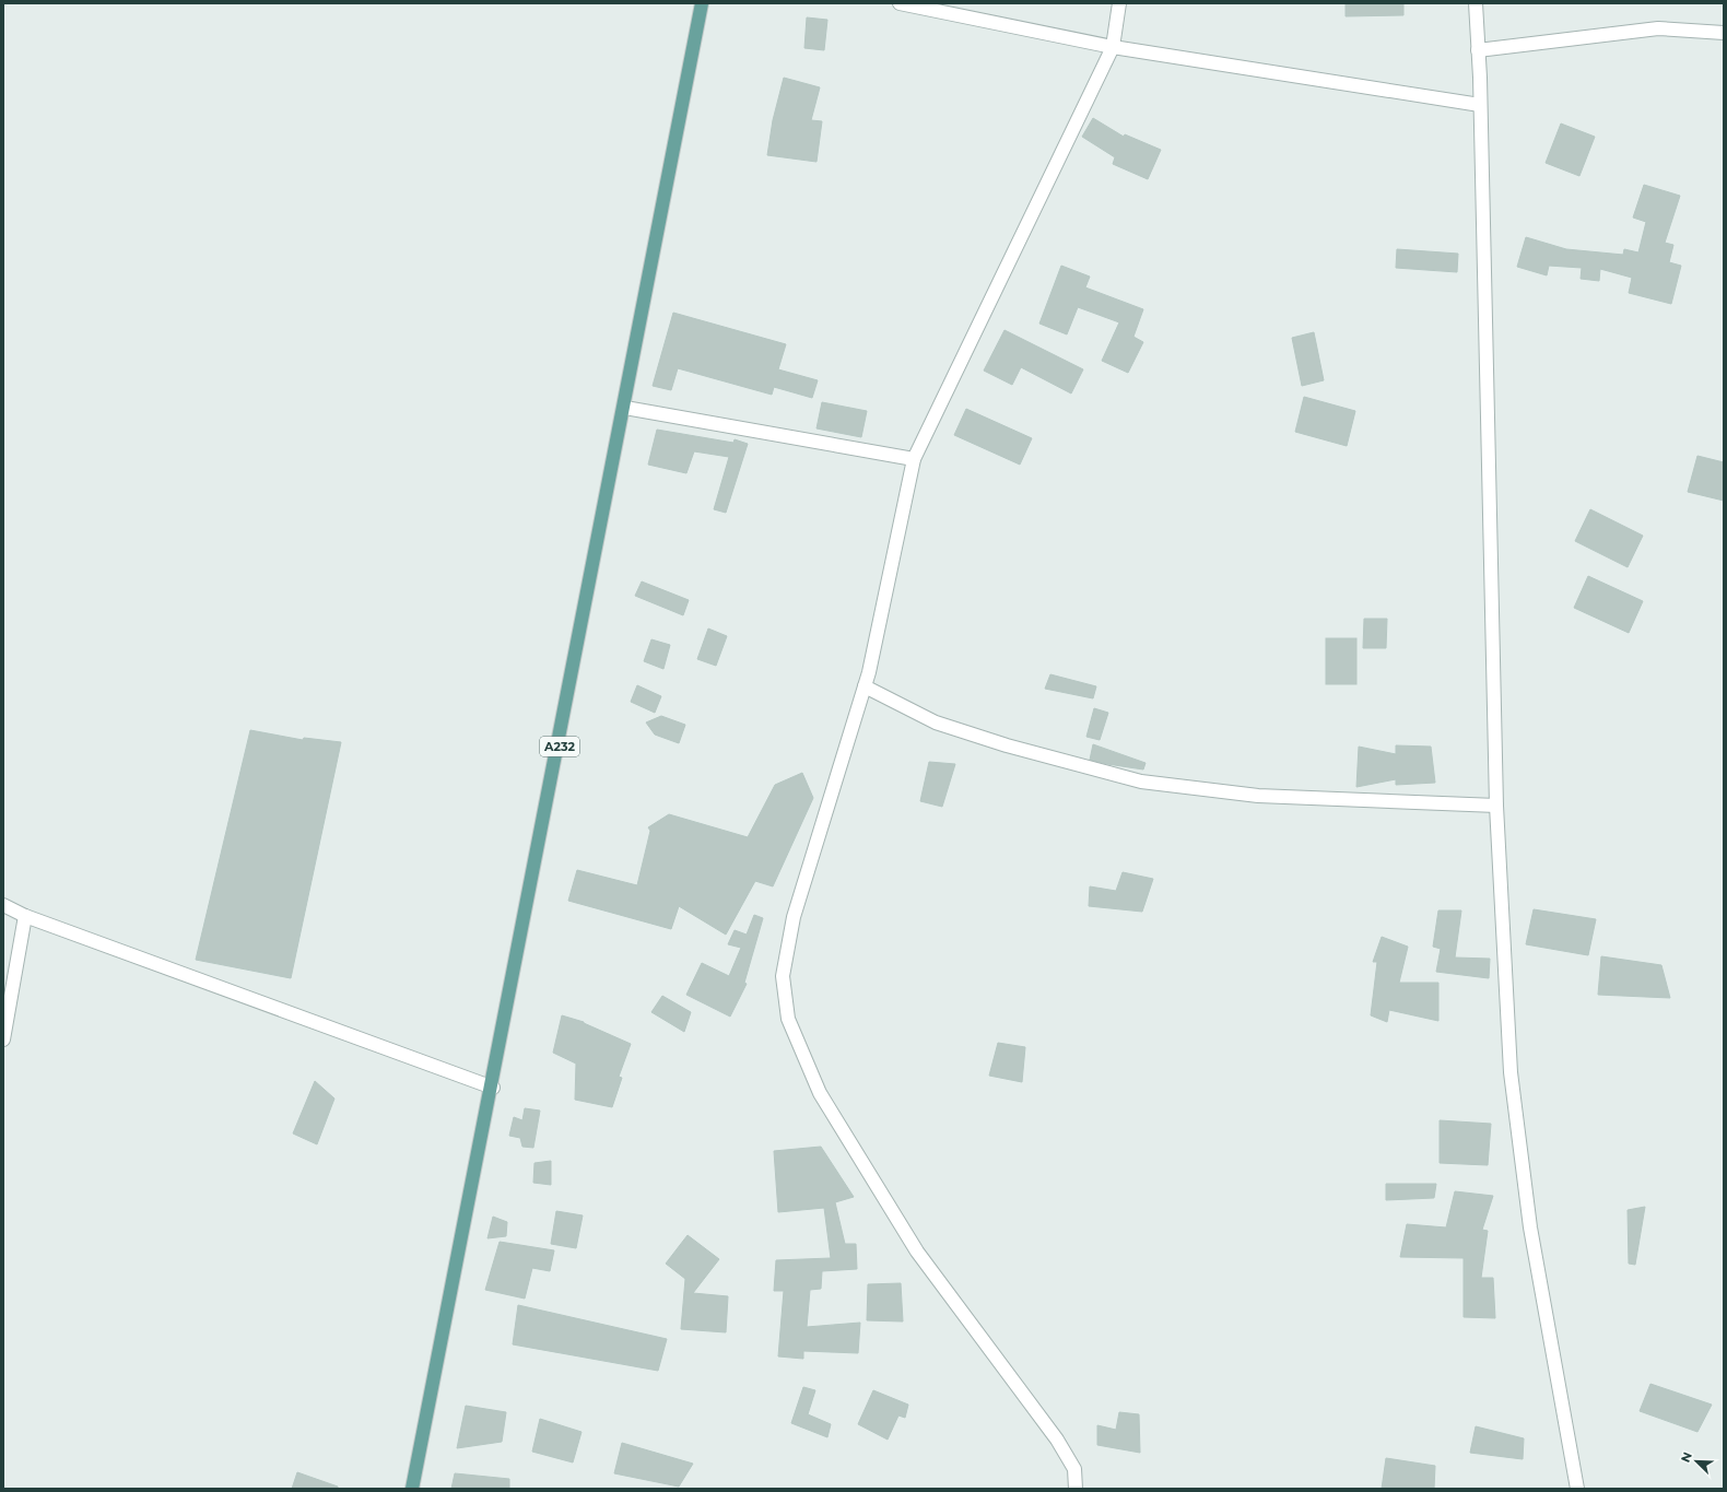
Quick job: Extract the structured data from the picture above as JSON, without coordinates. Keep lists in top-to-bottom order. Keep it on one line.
{"streets":{"main road":["A232"]},"north":"top left"}
